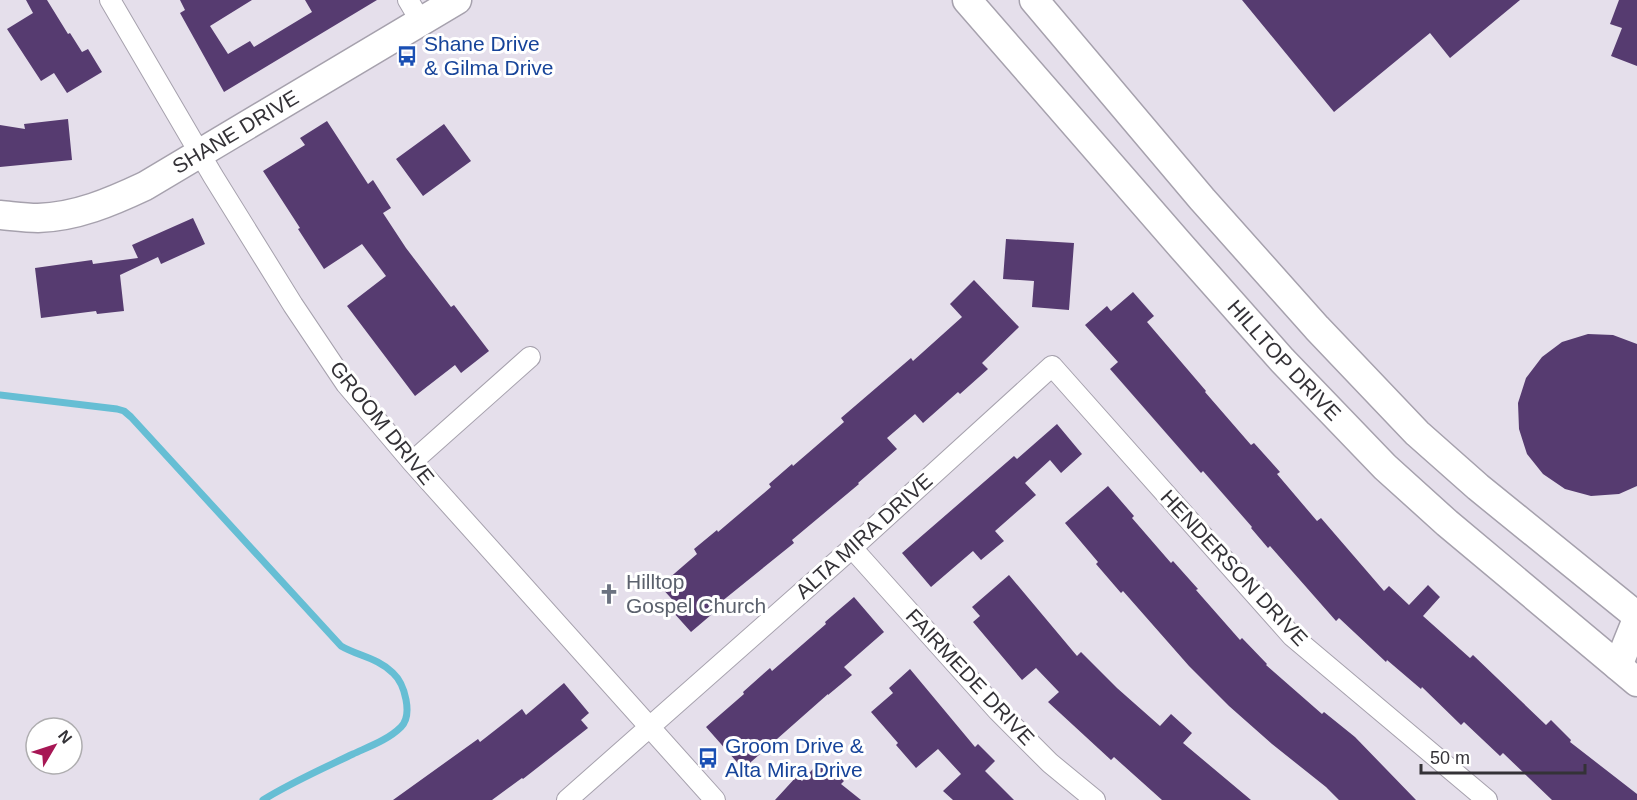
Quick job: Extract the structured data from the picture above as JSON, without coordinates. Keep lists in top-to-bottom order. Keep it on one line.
{"streets":{"main road":["SHANE DRIVE","HILLTOP DRIVE"],"street":["GROOM DRIVE","ALTA MIRA DRIVE","HENDERSON DRIVE","FAIRMEDE DRIVE"]},"crossings":[["SHANE DRIVE","GROOM DRIVE"],["GROOM DRIVE","ALTA MIRA DRIVE"],["ALTA MIRA DRIVE","HENDERSON DRIVE"],["ALTA MIRA DRIVE","FAIRMEDE DRIVE"]],"places":{"bus stop":["Shane Drive & Gilma Drive","Groom Drive & Alta Mira Drive"],"church":["Hilltop Gospel Church"]},"scale_bar":"50 m","north":"top right"}
